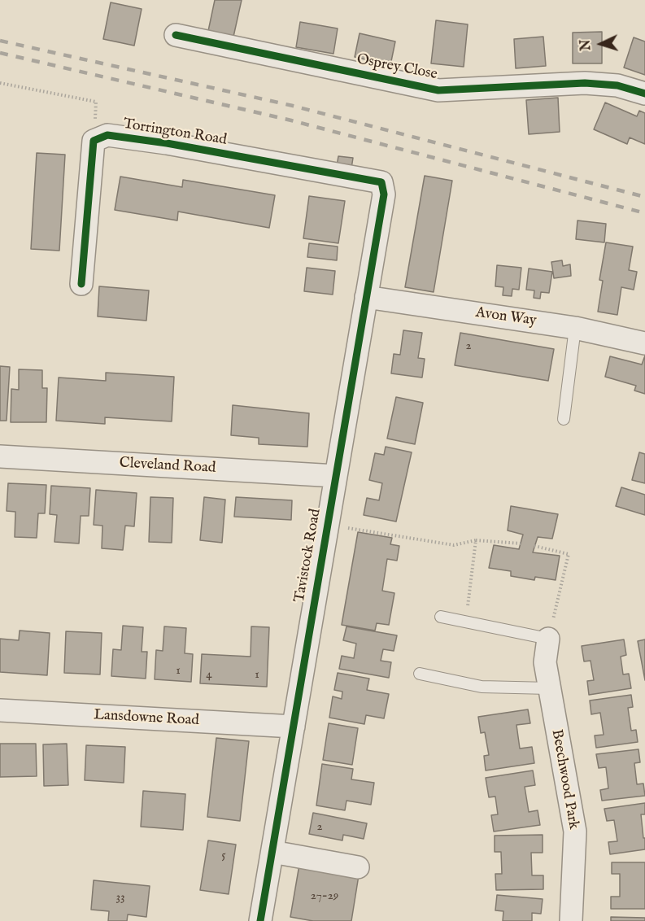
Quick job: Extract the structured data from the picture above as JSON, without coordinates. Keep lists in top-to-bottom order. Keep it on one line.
{"streets":{"street":["Osprey Close","Torrington Road","Avon Way","Cleveland Road","Tavistock Road","Lansdowne Road","Beechwood Park"]},"crossings":[["Torrington Road","Tavistock Road"],["Avon Way","Tavistock Road"],["Cleveland Road","Tavistock Road"],["Tavistock Road","Lansdowne Road"]],"house_numbers":["2","1","4","1","2","5","27-29","33"],"north":"left"}
